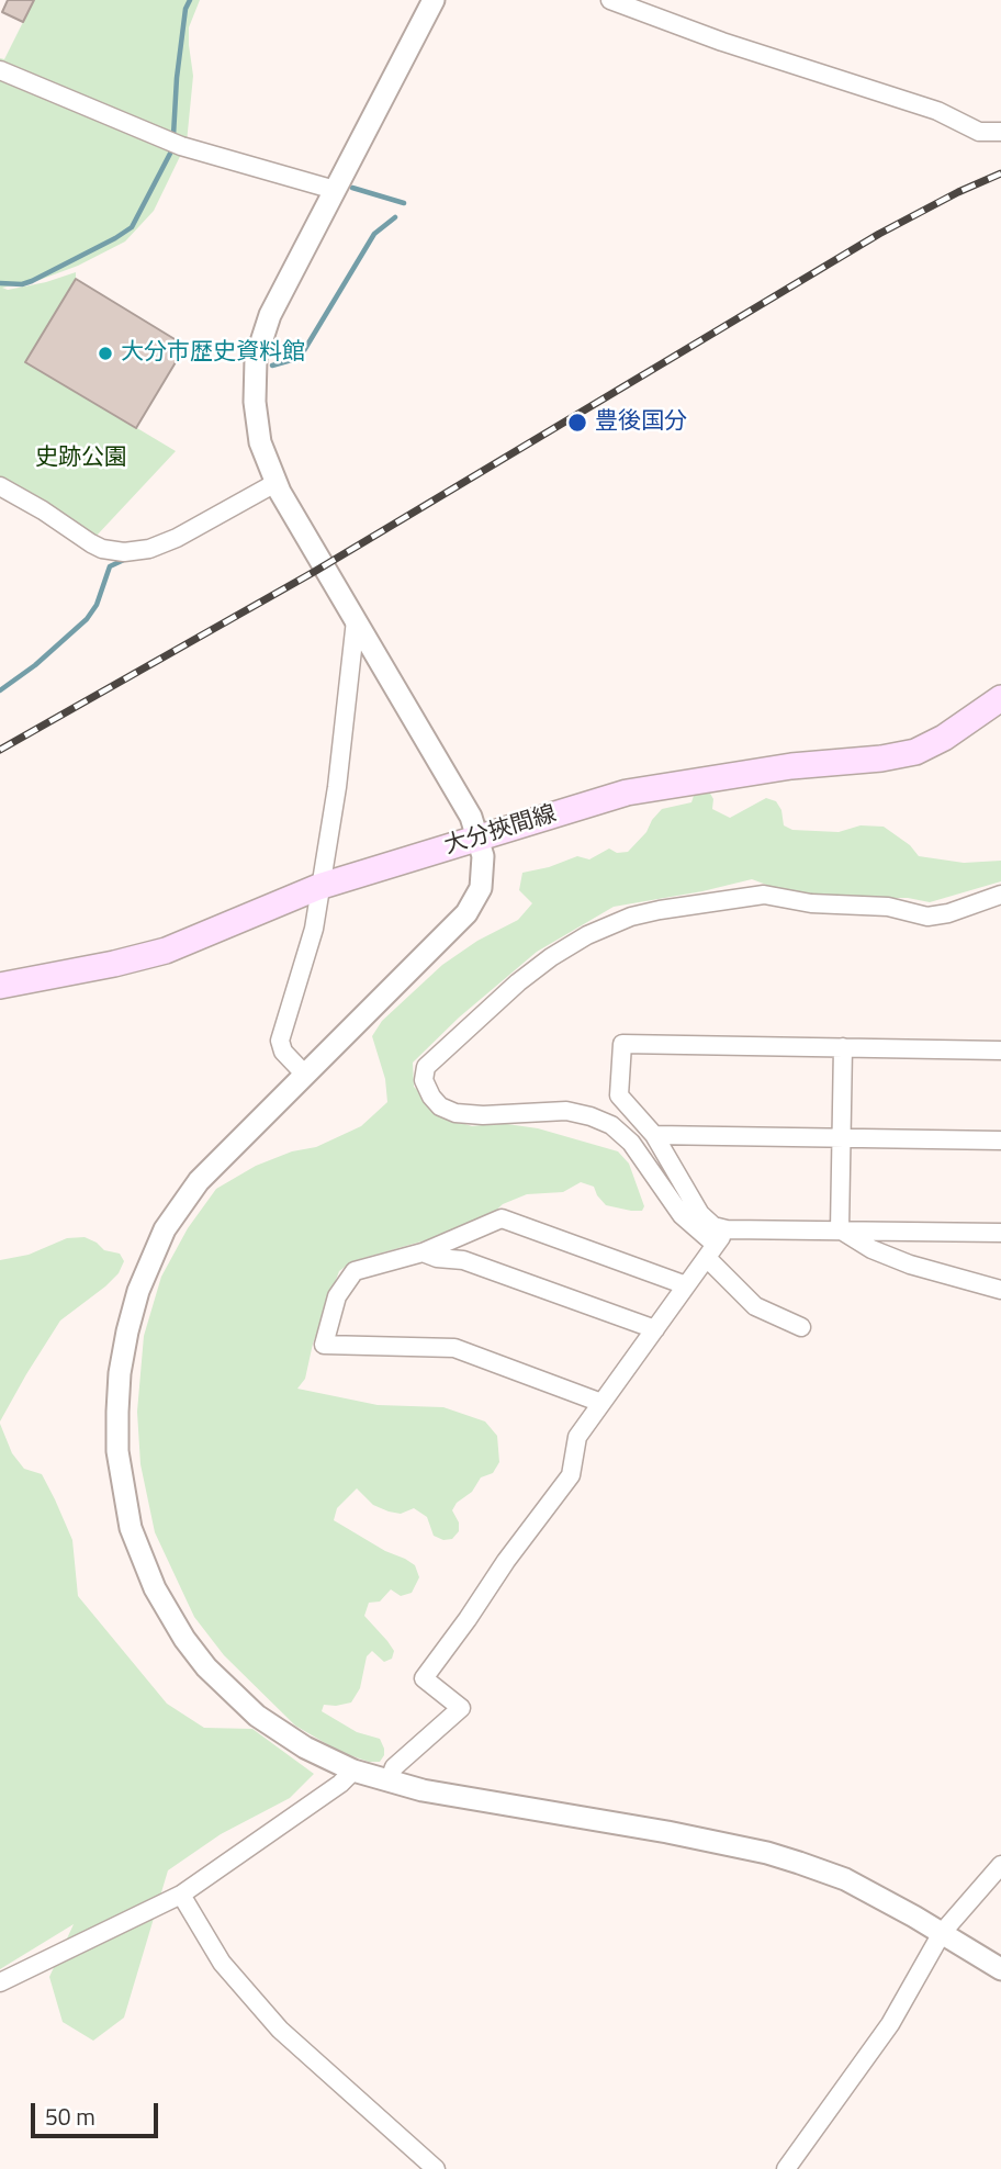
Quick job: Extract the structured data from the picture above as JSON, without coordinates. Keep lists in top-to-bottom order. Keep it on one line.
{"streets":{"main road":["大分挾間線"]},"parks":["史跡公園"],"places":["大分市歴史資料館","豊後国分"],"scale_bar":"50 m"}
